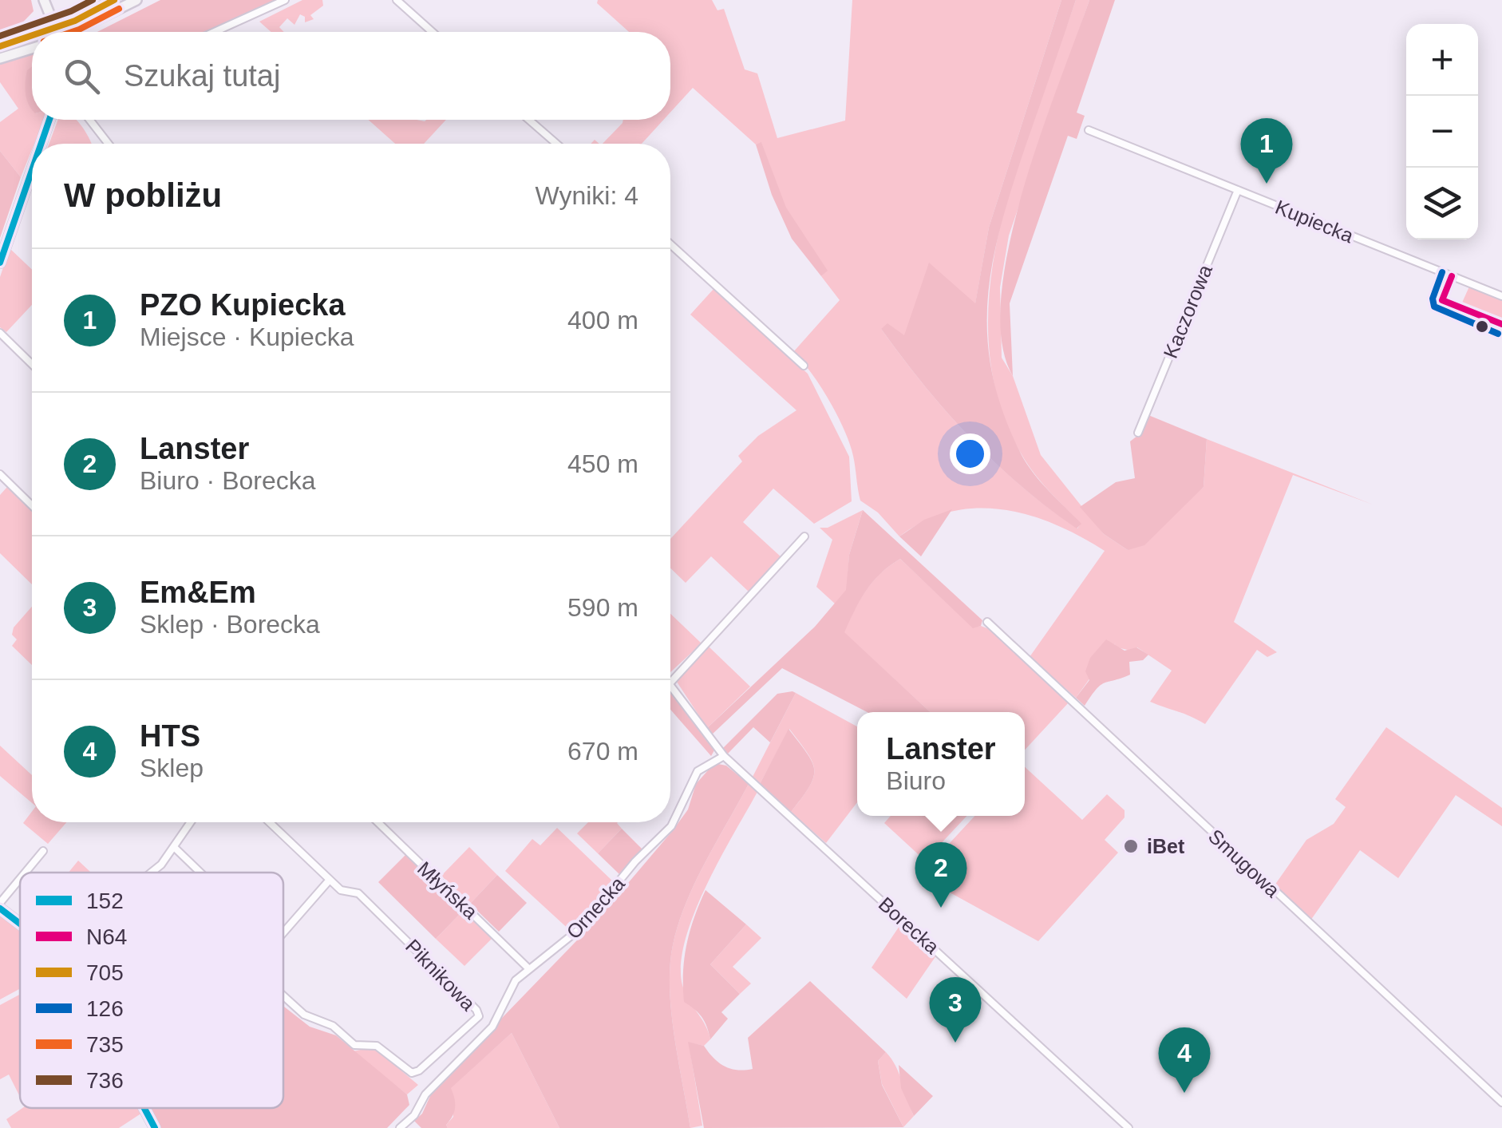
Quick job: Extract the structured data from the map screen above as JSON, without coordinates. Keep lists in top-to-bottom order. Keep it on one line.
{"streets":{"street":["Kupiecka","Kaczorowa","Smugowa","Młyńska","Ornecka","Borecka","Piknikowa"]},"crossings":[["Kupiecka","Kaczorowa"],["Młyńska","Ornecka"],["Ornecka","Borecka"]],"places":["iBet"],"lines":["transit line 705","transit line 736","transit line 735","transit line 152","transit line 126","transit line N64"],"legend":["152","N64","705","126","735","736"],"page":{"map_buttons":["+","−"],"search":"Szukaj tutaj","pins":["1","2","3","4"],"heading":["W pobliżu","Wyniki: 4"],"list":[{"mark":"1","name":"PZO Kupiecka","note":"Miejsce · Kupiecka","value":"400 m"},{"mark":"2","name":"Lanster","note":"Biuro · Borecka","value":"450 m"},{"mark":"3","name":"Em&Em","note":"Sklep · Borecka","value":"590 m"},{"mark":"4","name":"HTS","note":"Sklep","value":"670 m"}],"popup":["Lanster","Biuro"]}}
